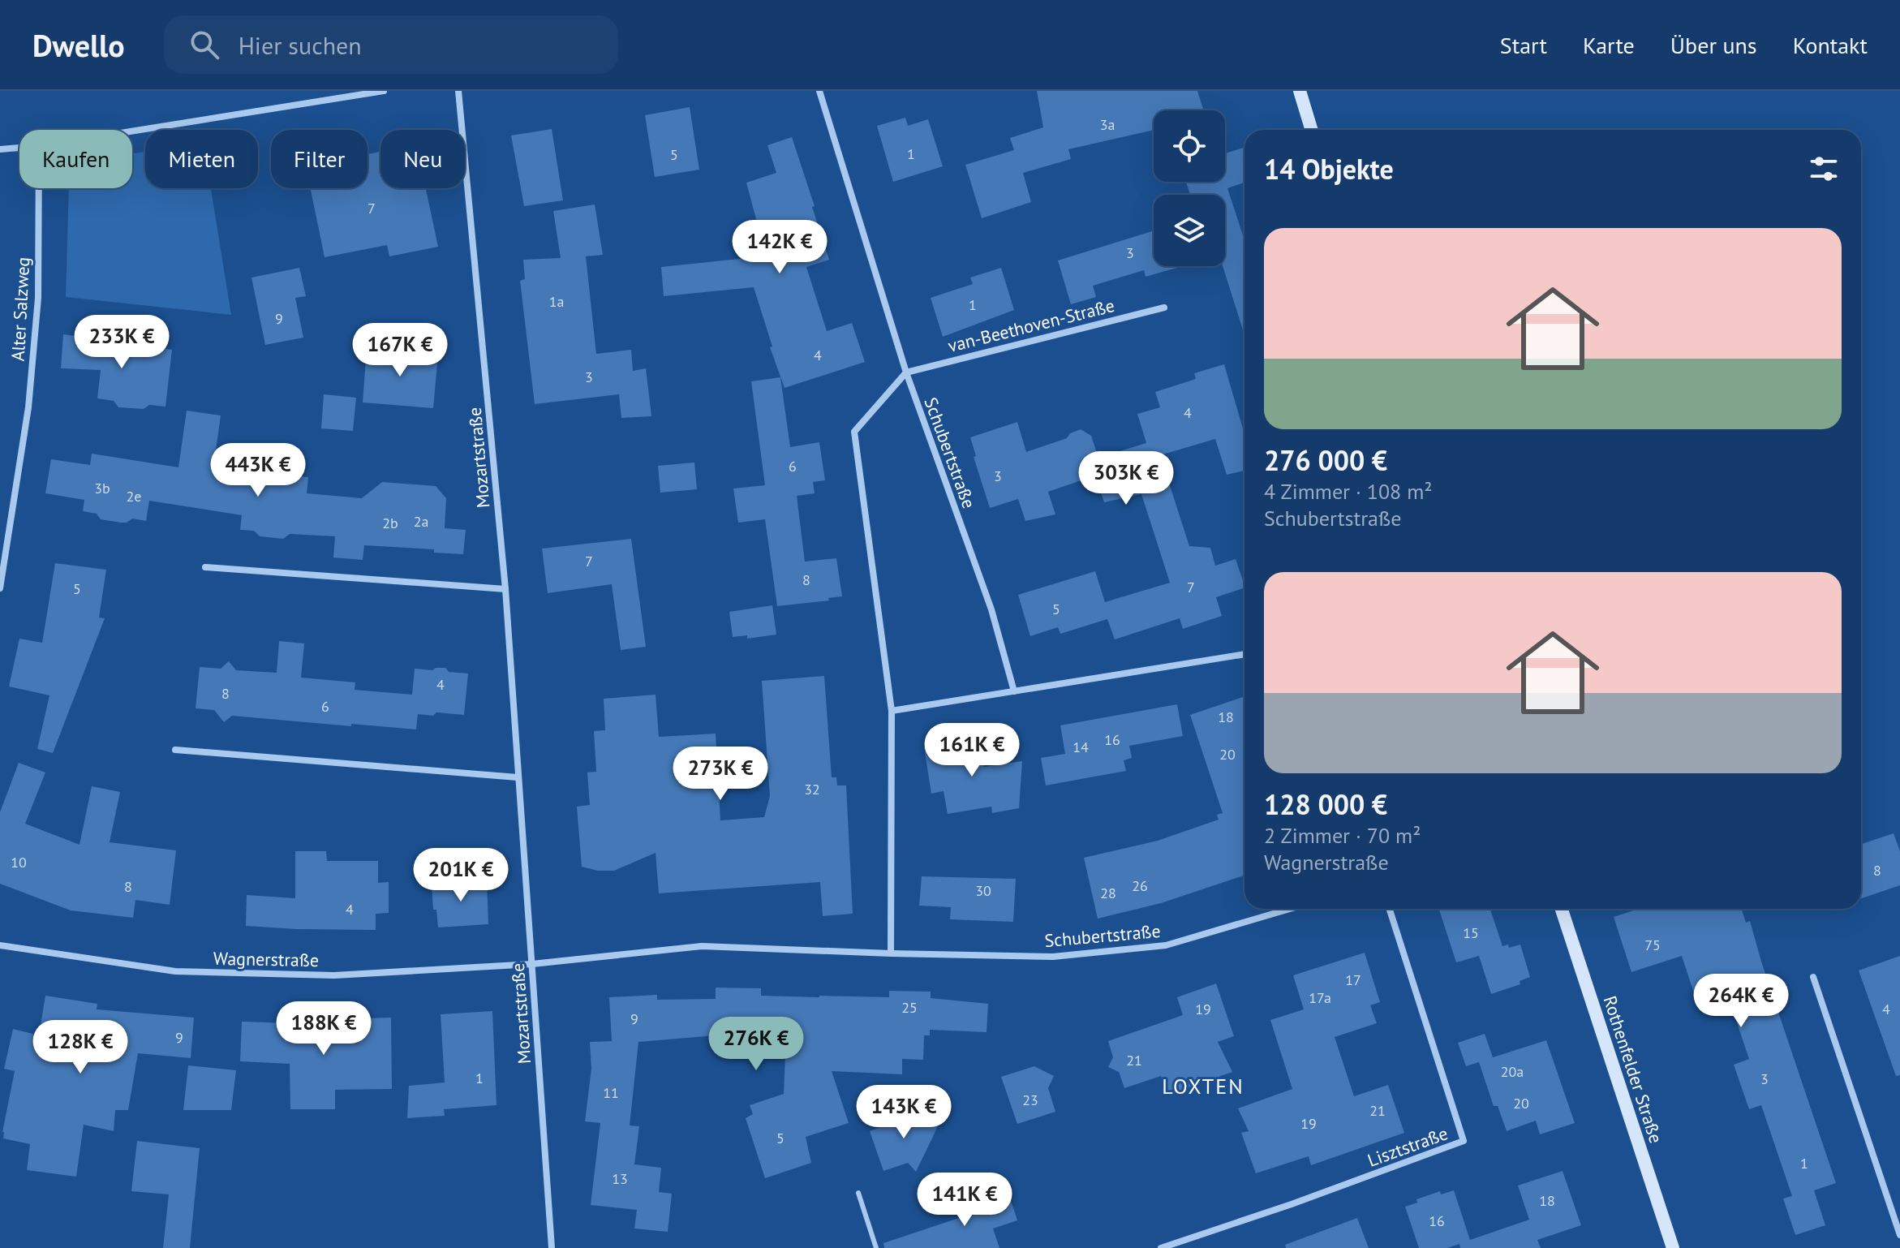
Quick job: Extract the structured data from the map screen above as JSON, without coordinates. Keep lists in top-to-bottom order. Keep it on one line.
{"streets":{"street":["Alter Salzweg","van-Beethoven-Straße","Schubertstraße","Mozartstraße","Wagnerstraße","Rothenfelder Straße","Lisztstraße"]},"crossings":[["van-Beethoven-Straße","Schubertstraße"],["Schubertstraße","Mozartstraße"],["Schubertstraße","Wagnerstraße"],["Mozartstraße","Wagnerstraße"]],"districts":["LOXTEN"],"house_numbers":["3a","1","5","7","3","1a","1","9","4","3","4","6","3","3b","2e","2a","2b","7","8","7","5","5","4","8","6","18","16","14","20","32","10","8","26","8","30","28","4","15","75","17","17a","25","19","4","9","9","21","20a","1","3","11","23","20","21","19","5","1","13","18","16"],"page":{"header":"Dwello","search":"Hier suchen","nav":["Start","Karte","Über uns","Kontakt"],"chip":["Kaufen","Mieten","Filter","Neu"],"heading":"14 Objekte","list":[{"name":"276 000 €","note":"4 Zimmer · 108 m² · Schubertstraße"},{"name":"128 000 €","note":"2 Zimmer · 70 m² · Wagnerstraße"}],"price":["142K €","233K €","167K €","443K €","303K €","161K €","273K €","201K €","264K €","188K €","276K €","128K €","143K €","141K €"]}}
